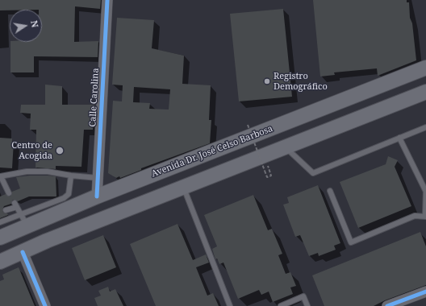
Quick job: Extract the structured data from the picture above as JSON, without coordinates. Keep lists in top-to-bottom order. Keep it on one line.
{"streets":{"main road":["Avenida Dr. José Celso Barbosa"],"street":["Calle Carolina"]},"crossings":[["Calle Carolina","Avenida Dr. José Celso Barbosa"]],"places":["Registro Demográfico","Centro de Acogida"],"north":"right"}
